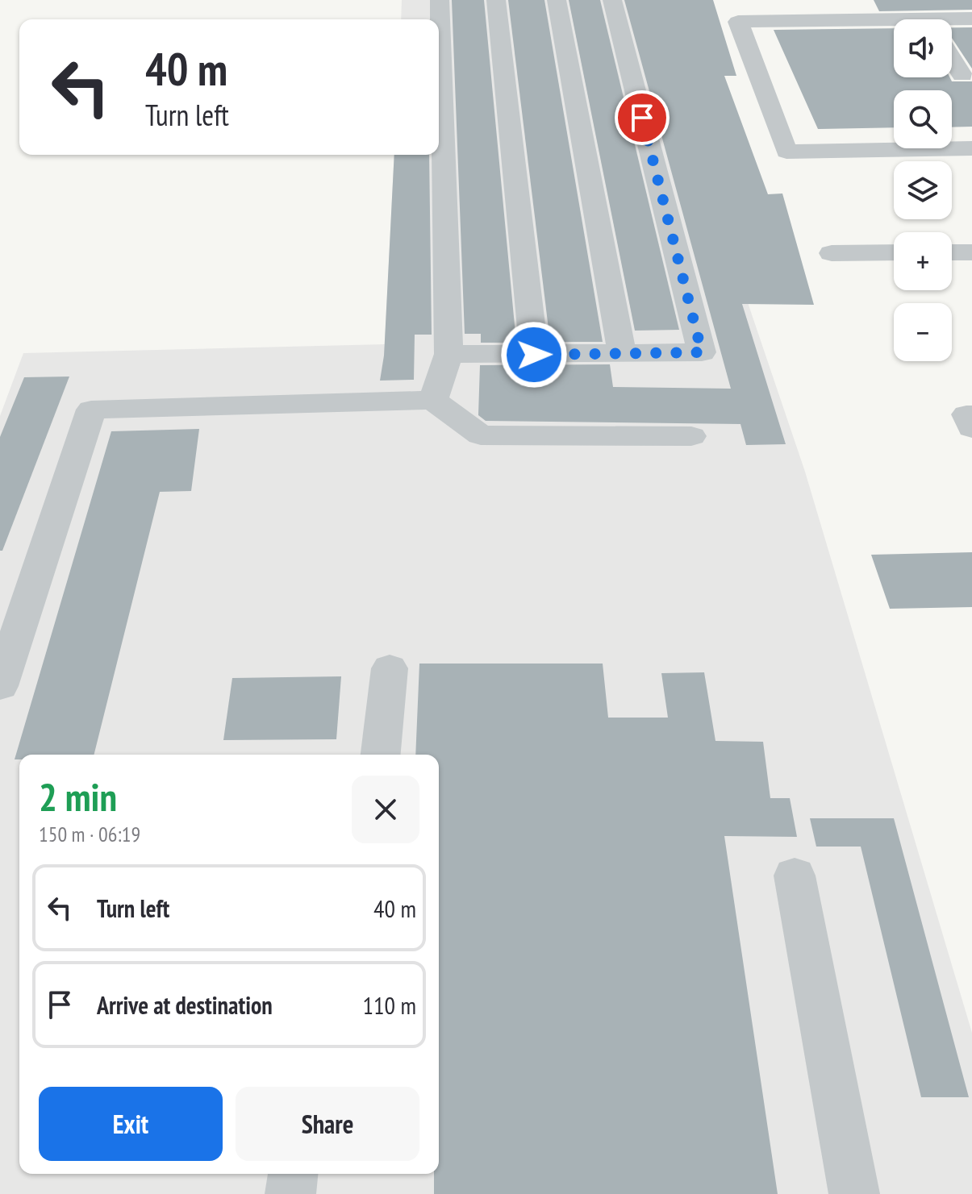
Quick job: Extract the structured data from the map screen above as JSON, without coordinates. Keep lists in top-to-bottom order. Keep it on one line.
{"page":{"map_buttons":["+","−"],"turn":["40 m","Turn left"],"heading":["2 min","150 m · 06:19"],"list":[{"name":"Turn left","value":"40 m"},{"name":"Arrive at destination","value":"110 m"}],"buttons":["Exit","Share"]}}
